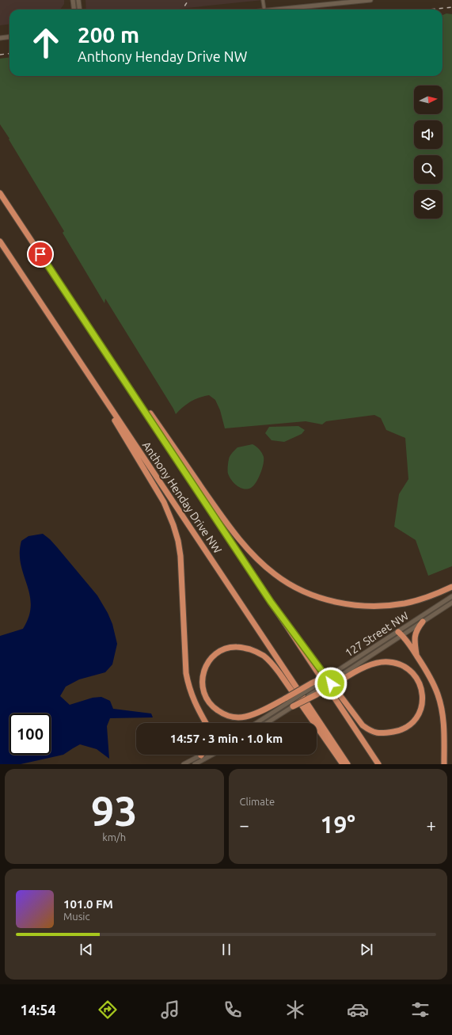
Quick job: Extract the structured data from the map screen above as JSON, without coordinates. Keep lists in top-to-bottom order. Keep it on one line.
{"streets":{"highway":["Anthony Henday Drive NW"],"main road":["127 Street NW"]},"north":"right","page":{"turn":["200 m","Anthony Henday Drive NW"],"limit":"100","trip":"14:57 · 3 min · 1.0 km","tile":[["93","km/h"],"Climate"],"heat":["−","19°","+"],"song":["101.0 FM","Music"],"tabs":"14:54"}}
